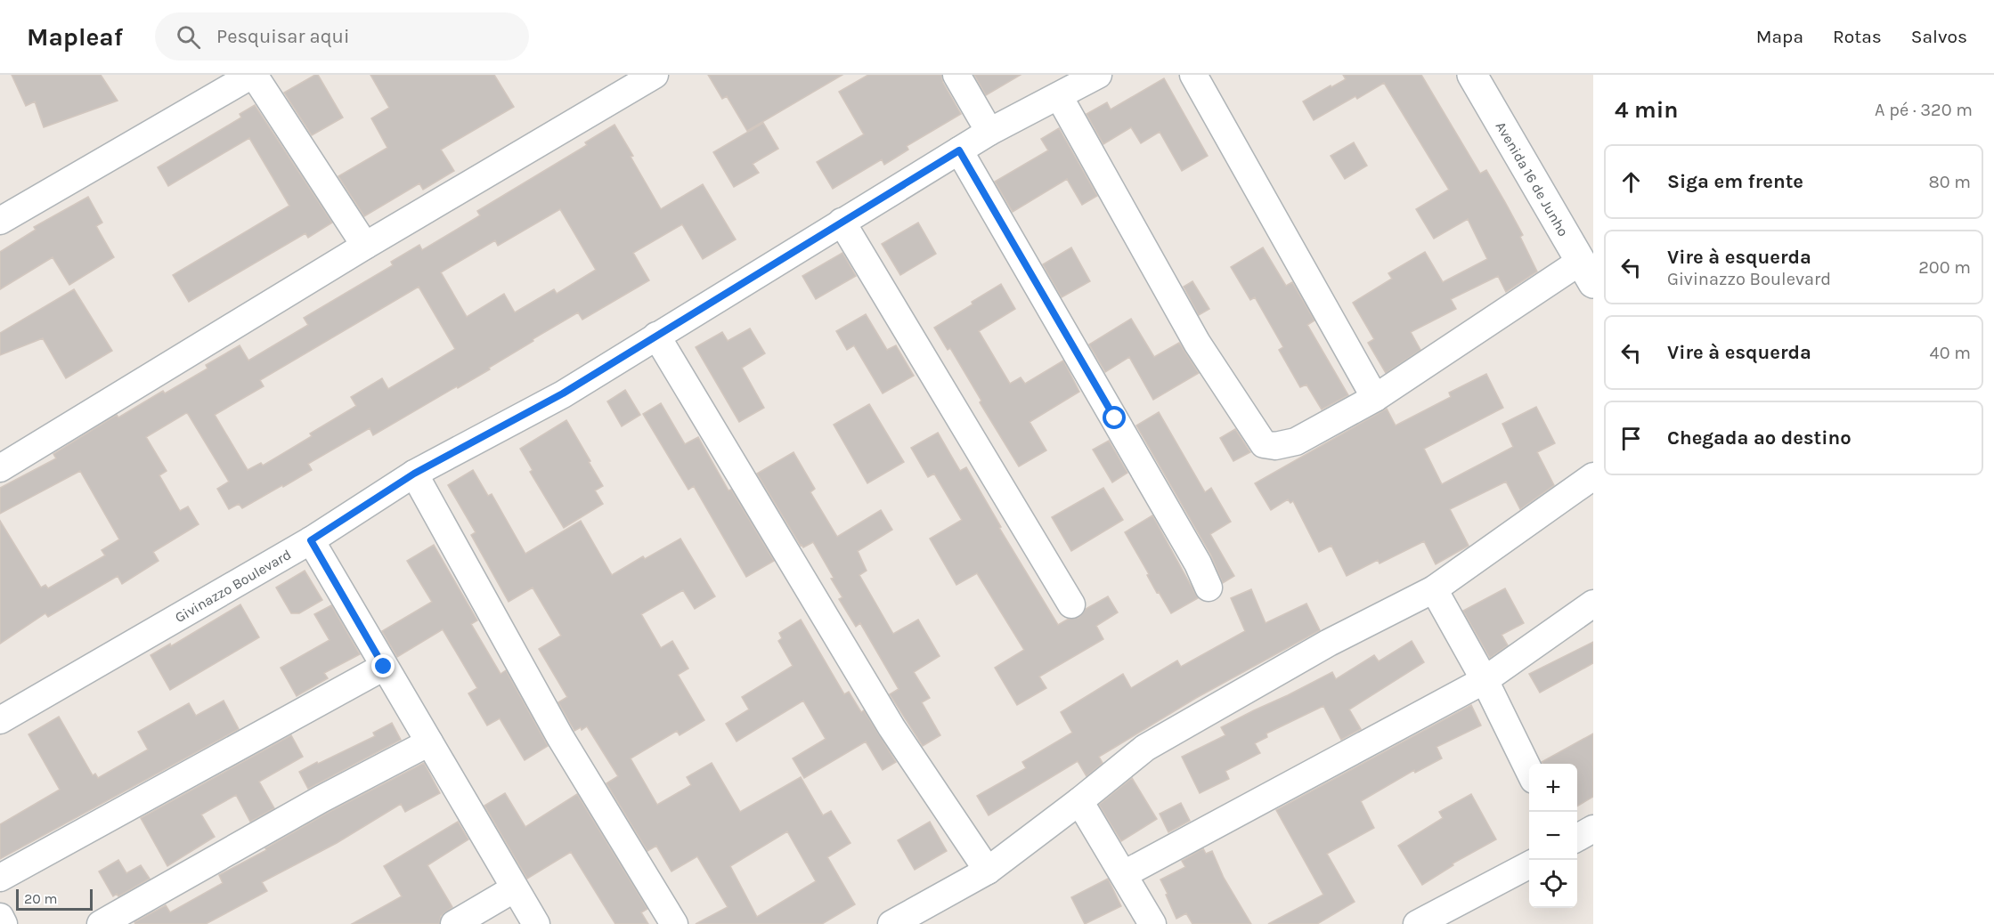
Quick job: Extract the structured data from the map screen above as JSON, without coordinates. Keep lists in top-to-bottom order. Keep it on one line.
{"streets":{"street":["Avenida 16 de Junho","Givinazzo Boulevard"]},"scale_bar":"20 m","page":{"header":"Mapleaf","search":"Pesquisar aqui","nav":["Mapa","Rotas","Salvos"],"heading":["4 min","A pé · 320 m"],"list":[["Siga em frente","80 m"],["Vire à esquerda","Givinazzo Boulevard","200 m"],["Vire à esquerda","40 m"],"Chegada ao destino"],"map_buttons":["+","−"],"scale":"20 m"}}
